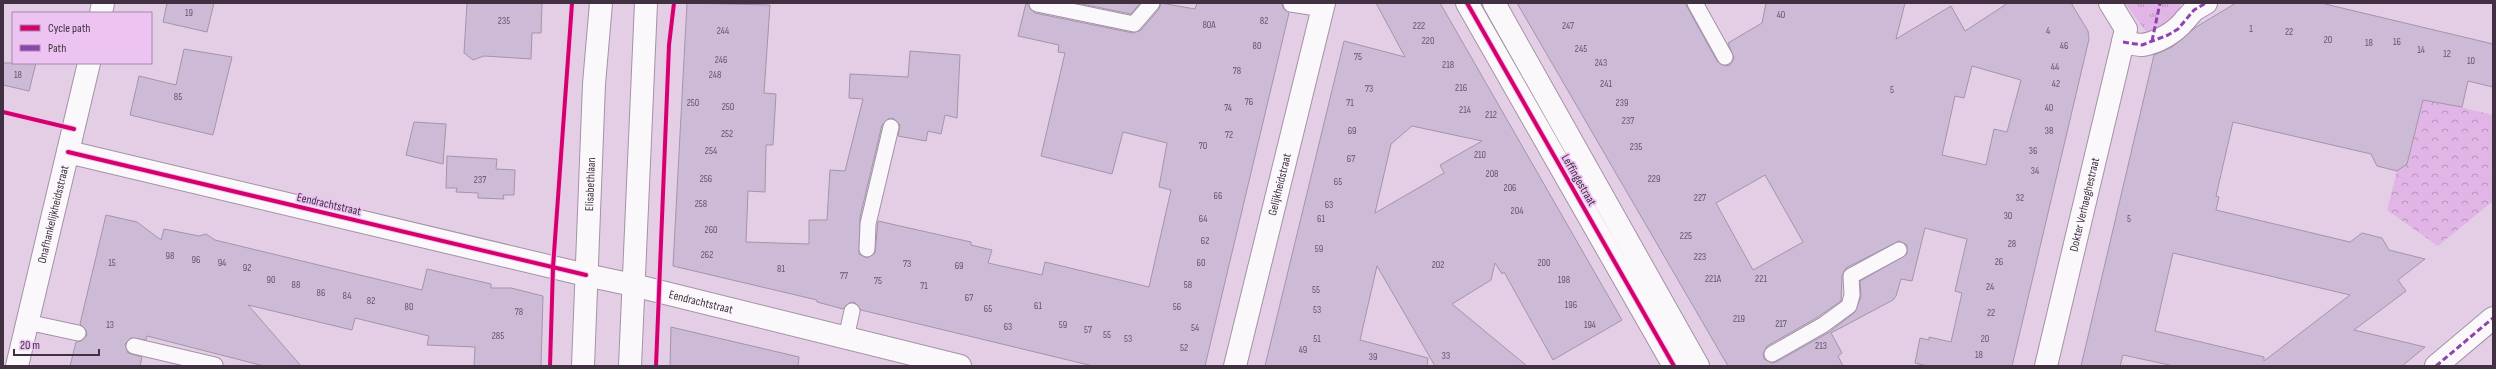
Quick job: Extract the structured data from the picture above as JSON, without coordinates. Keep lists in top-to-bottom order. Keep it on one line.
{"streets":{"street":["Leffingestraat","Elisabethlaan","Gelijkheidstraat","Eendrachtstraat","Dokter Verhaeghestraat","Onafhankelijkheidsstraat"]},"crossings":[["Elisabethlaan","Eendrachtstraat"],["Eendrachtstraat","Onafhankelijkheidsstraat"]],"house_numbers":["19","40","235","82","80A","222","247","1","244","4","22","20","220","16","18","80","46","245","14","12","75","246","10","243","218","44","78","18","248","241","42","216","73","5","85","76","250","71","239","250","74","40","214","212","237","69","38","252","72","70","235","254","36","210","67","34","208","256","229","237","65","206","66","227","32","258","63","204","30","64","61","5","260","225","62","28","59","262","98","223","96","26","15","94","60","200","73","202","69","92","81","77","221A","221","90","198","75","88","58","71","24","55","86","84","67","82","196","61","80","56","65","53","78","22","219","217","13","59","194","63","54","57","55","285","53","51","20","213","52","49","18","33","39"],"legend":["Cycle path","Path"],"scale_bar":"20 m"}
